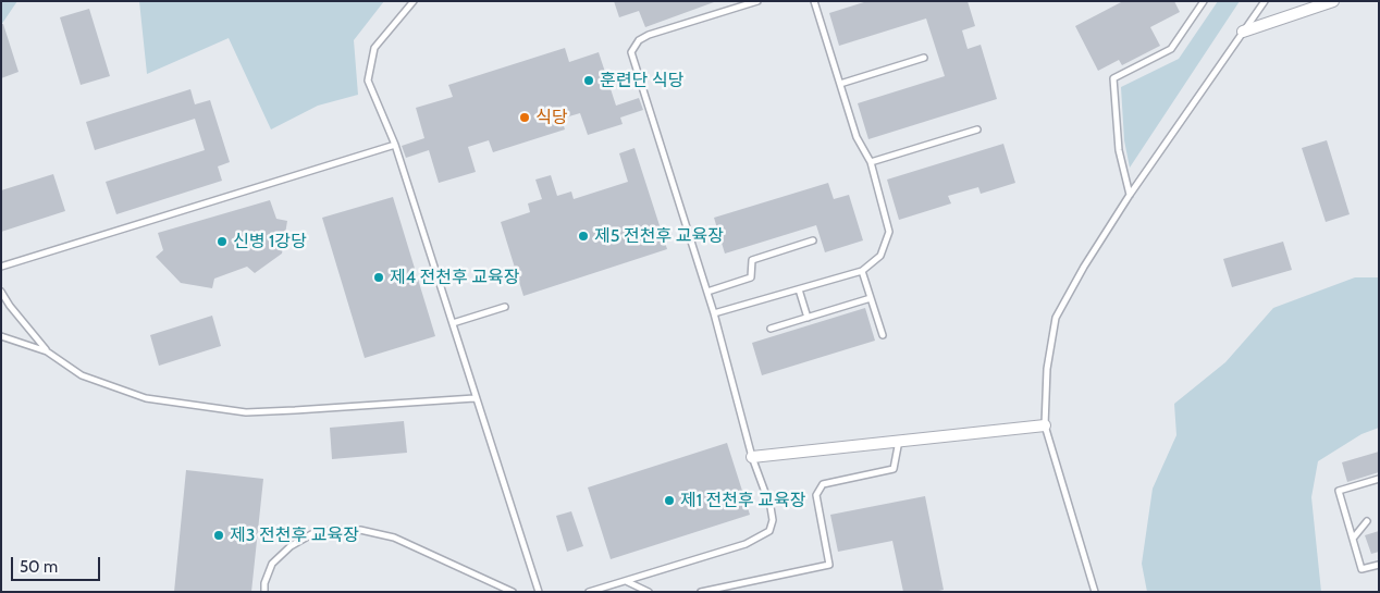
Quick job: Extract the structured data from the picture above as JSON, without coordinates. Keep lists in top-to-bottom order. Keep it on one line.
{"places":["훈련단 식당","식당","제5 전천후 교육장","신병 1강당","제4 전천후 교육장","제1 전천후 교육장","제3 전천후 교육장"],"scale_bar":"50 m"}
